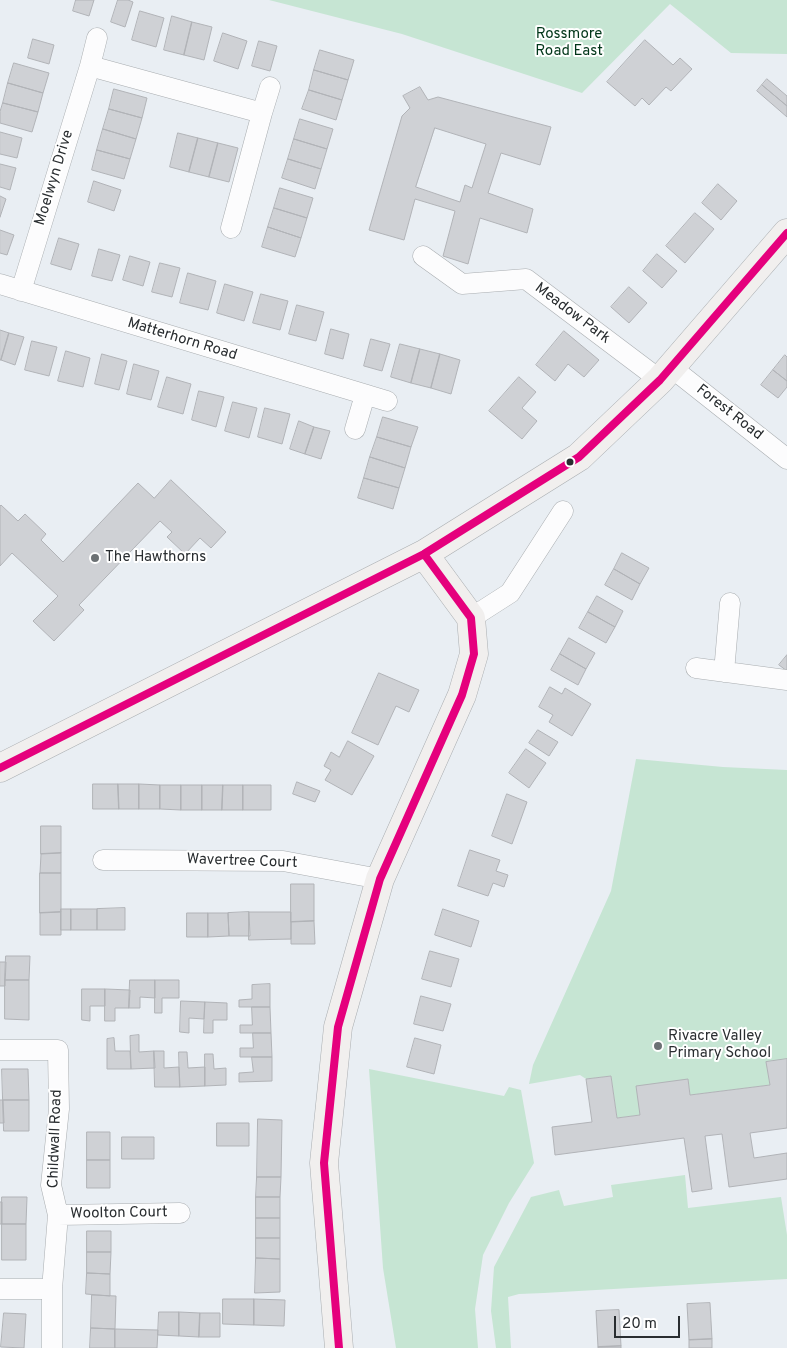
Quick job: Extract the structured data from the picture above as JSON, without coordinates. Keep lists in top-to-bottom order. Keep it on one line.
{"streets":{"street":["Moelwyn Drive","Meadow Park","Matterhorn Road","Forest Road","Wavertree Court","Childwall Road","Woolton Court"]},"crossings":[["Moelwyn Drive","Matterhorn Road"],["Meadow Park","Forest Road"],["Childwall Road","Woolton Court"]],"parks":["Rossmore Road East"],"places":["The Hawthorns","Rivacre Valley Primary School"],"scale_bar":"20 m"}
